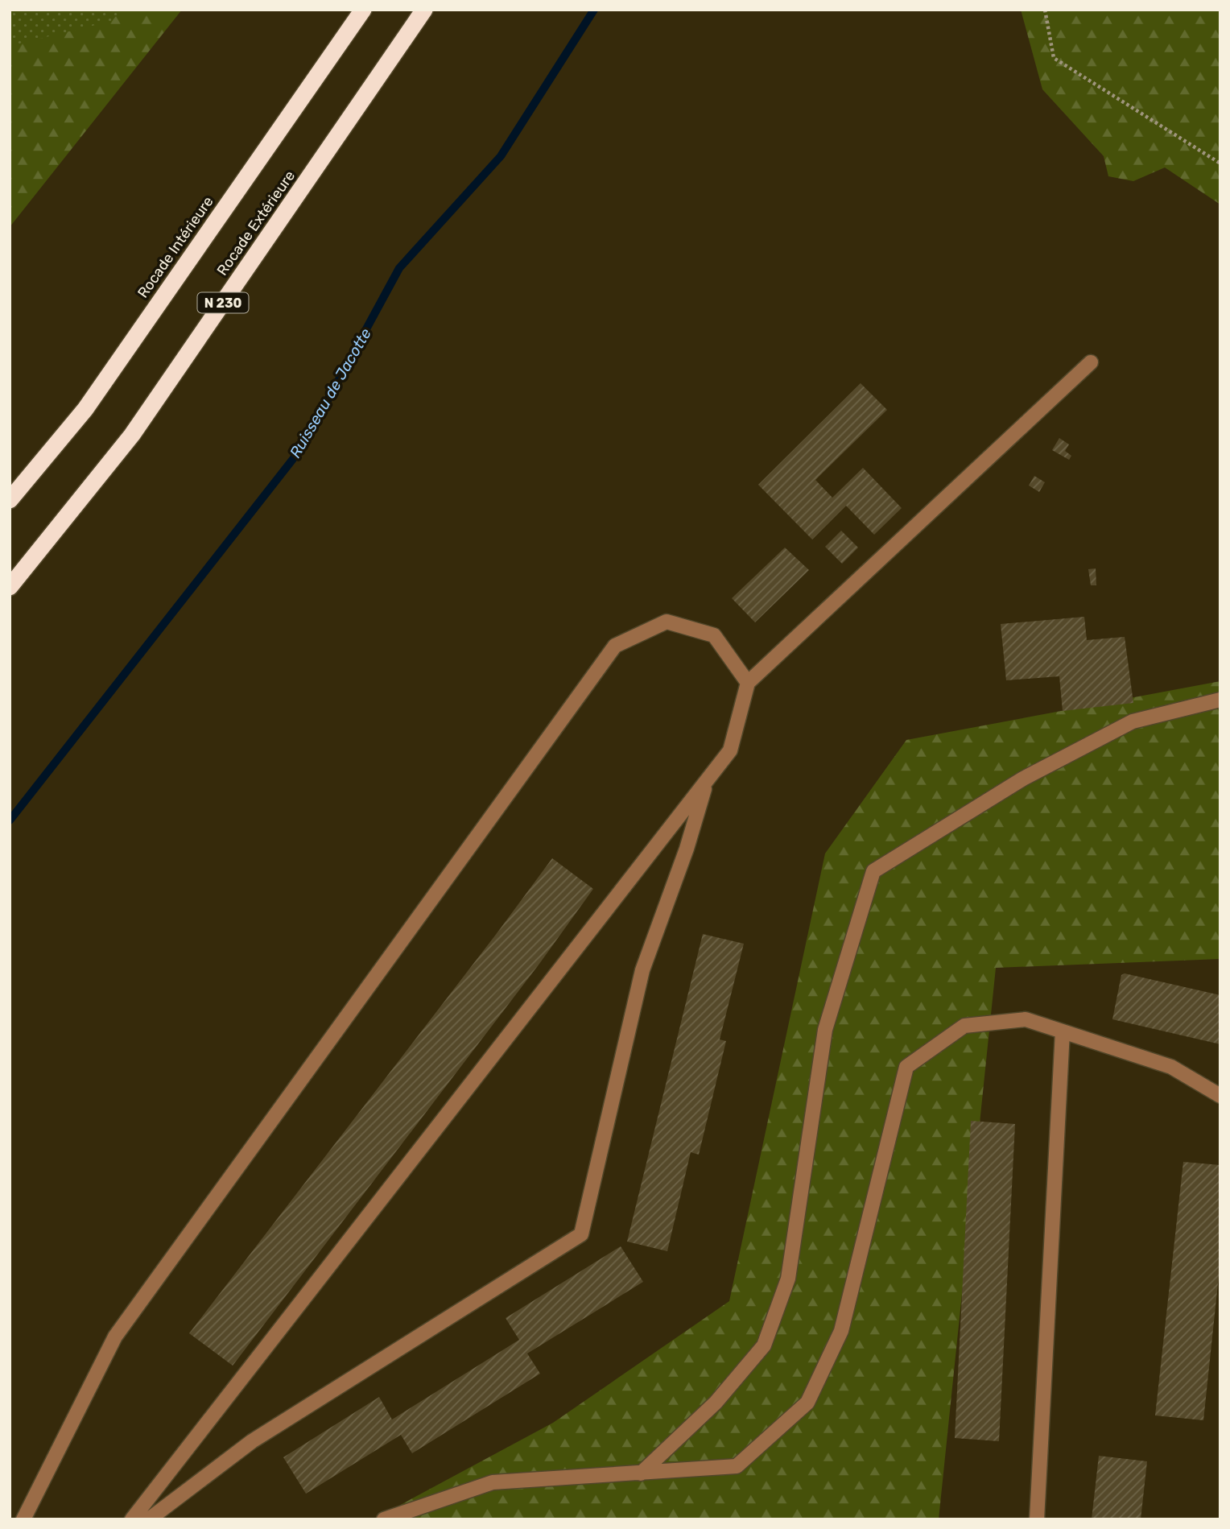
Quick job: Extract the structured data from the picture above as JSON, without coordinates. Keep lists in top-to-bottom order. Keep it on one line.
{"streets":{"highway":["Rocade Extérieure","Rocade Intérieure","N 230"]},"water":["Ruisseau de Jacotte"]}
